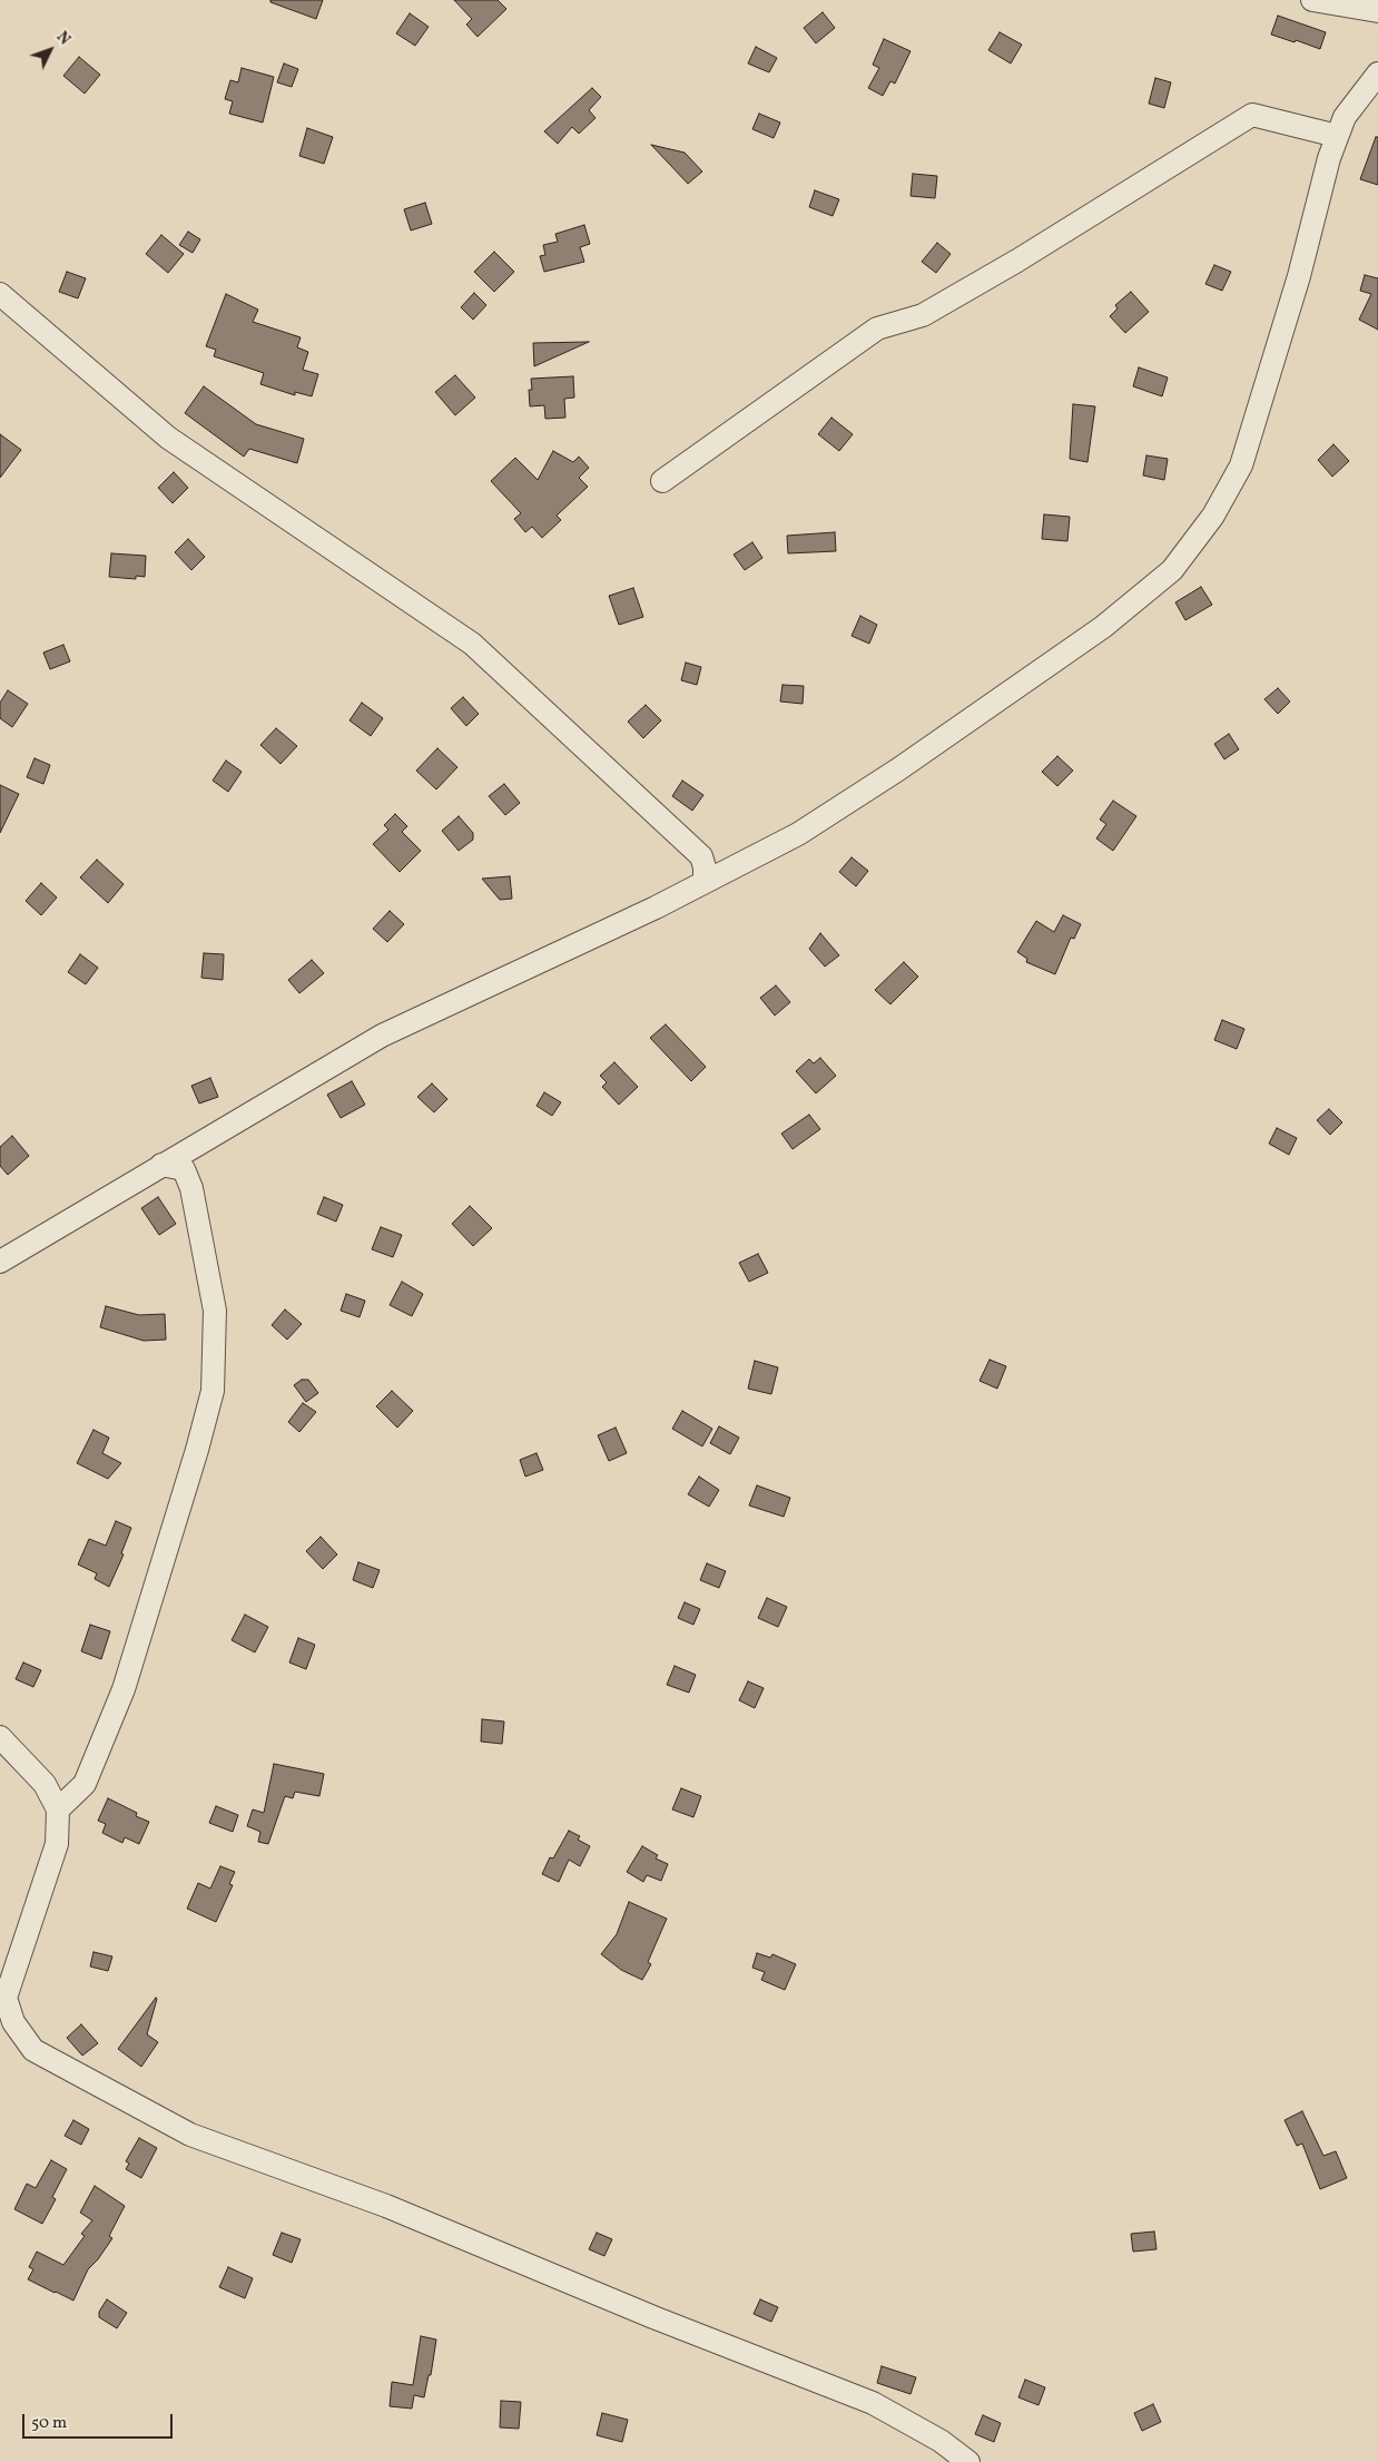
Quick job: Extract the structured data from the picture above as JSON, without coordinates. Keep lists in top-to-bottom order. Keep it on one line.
{"scale_bar":"50 m","north":"top right"}
